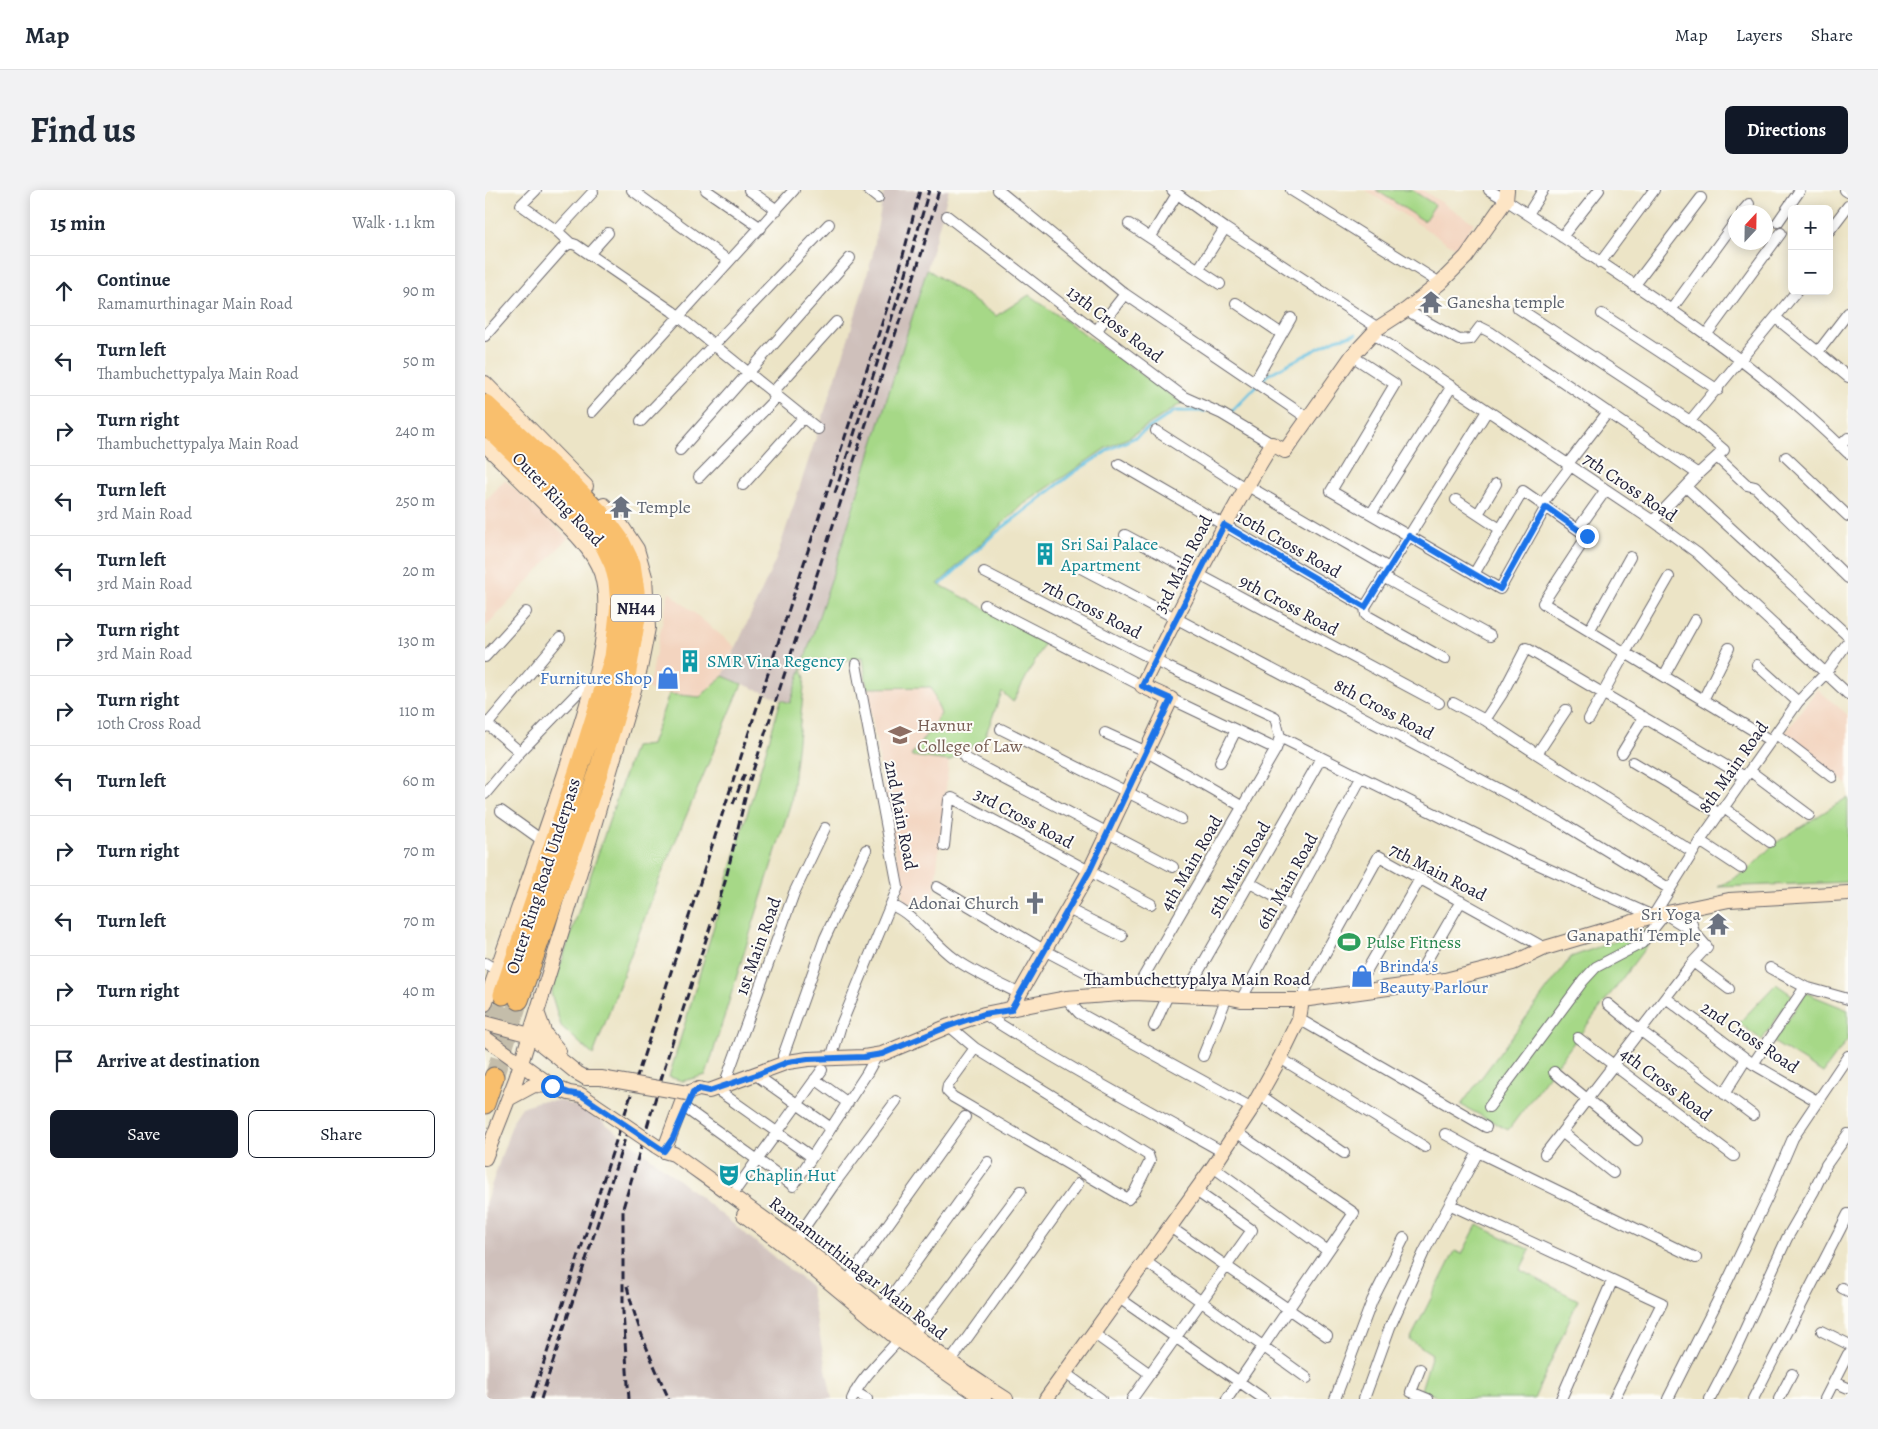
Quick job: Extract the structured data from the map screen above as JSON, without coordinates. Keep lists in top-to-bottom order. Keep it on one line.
{"streets":{"highway":["Outer Ring Road","NH44","Outer Ring Road Underpass"],"street":["13th Cross Road","7th Cross Road","10th Cross Road","3rd Main Road","9th Cross Road","8th Cross Road","8th Main Road","2nd Main Road","3rd Cross Road","4th Main Road","5th Main Road","7th Main Road","6th Main Road","1st Main Road","Thambuchettypalya Main Road","2nd Cross Road","4th Cross Road","Ramamurthinagar Main Road"]},"crossings":[["13th Cross Road","3rd Main Road"],["7th Cross Road","3rd Main Road"],["7th Cross Road","8th Main Road"],["Outer Ring Road","Outer Ring Road Underpass"],["10th Cross Road","3rd Main Road"],["3rd Main Road","9th Cross Road"],["3rd Main Road","8th Cross Road"],["8th Cross Road","8th Main Road"],["8th Main Road","Thambuchettypalya Main Road"],["2nd Main Road","Thambuchettypalya Main Road"],["4th Main Road","Thambuchettypalya Main Road"],["5th Main Road","Thambuchettypalya Main Road"],["7th Main Road","Thambuchettypalya Main Road"],["6th Main Road","Thambuchettypalya Main Road"],["1st Main Road","Thambuchettypalya Main Road"]],"places":{"temple":["Ganesha temple","Temple","Sri Yoga Ganapathi Temple"],"building":["Sri Sai Palace Apartment","SMR Vina Regency"],"shop":["Furniture Shop","Brinda's Beauty Parlour"],"school or university":["Havnur College of Law"],"church":["Adonai Church"],"sports":["Pulse Fitness"],"theatre":["Chaplin Hut"]},"north":"top","page":{"header":"Map","nav":["Map","Layers","Share"],"title":"Find us","buttons":["Directions",["Save","Share"]],"heading":["15 min","Walk · 1.1 km"],"map_buttons":["+","−"],"list":[["Continue","Ramamurthinagar Main Road","90 m"],["Turn left","Thambuchettypalya Main Road","50 m"],["Turn right","Thambuchettypalya Main Road","240 m"],["Turn left","3rd Main Road","250 m"],["Turn left","3rd Main Road","20 m"],["Turn right","3rd Main Road","130 m"],["Turn right","10th Cross Road","110 m"],["Turn left","60 m"],["Turn right","70 m"],["Turn left","70 m"],["Turn right","40 m"],"Arrive at destination"]}}
